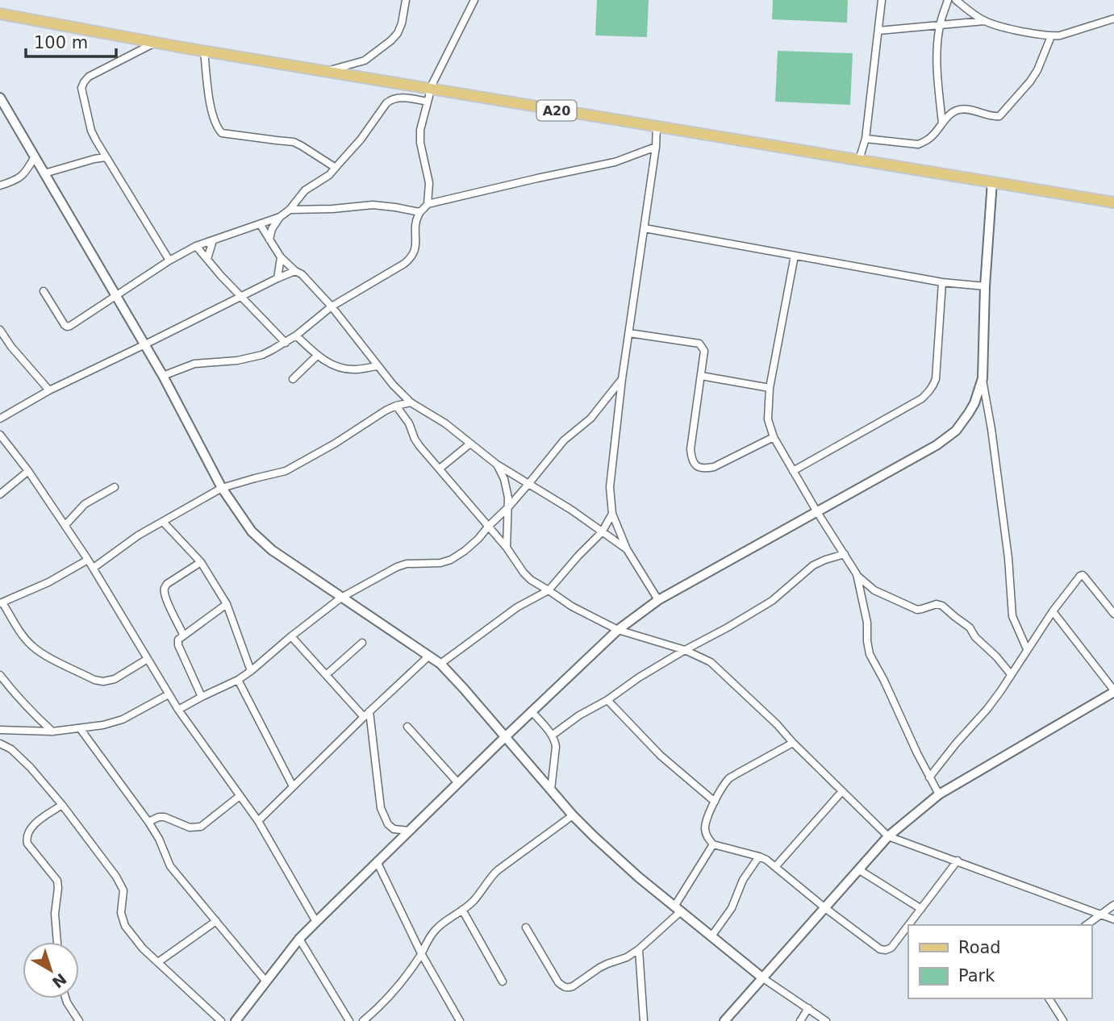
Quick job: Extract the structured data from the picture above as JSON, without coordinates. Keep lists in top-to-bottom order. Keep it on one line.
{"streets":{"main road":["A20"]},"legend":["Road","Park"],"scale_bar":"100 m","north":"bottom right"}
